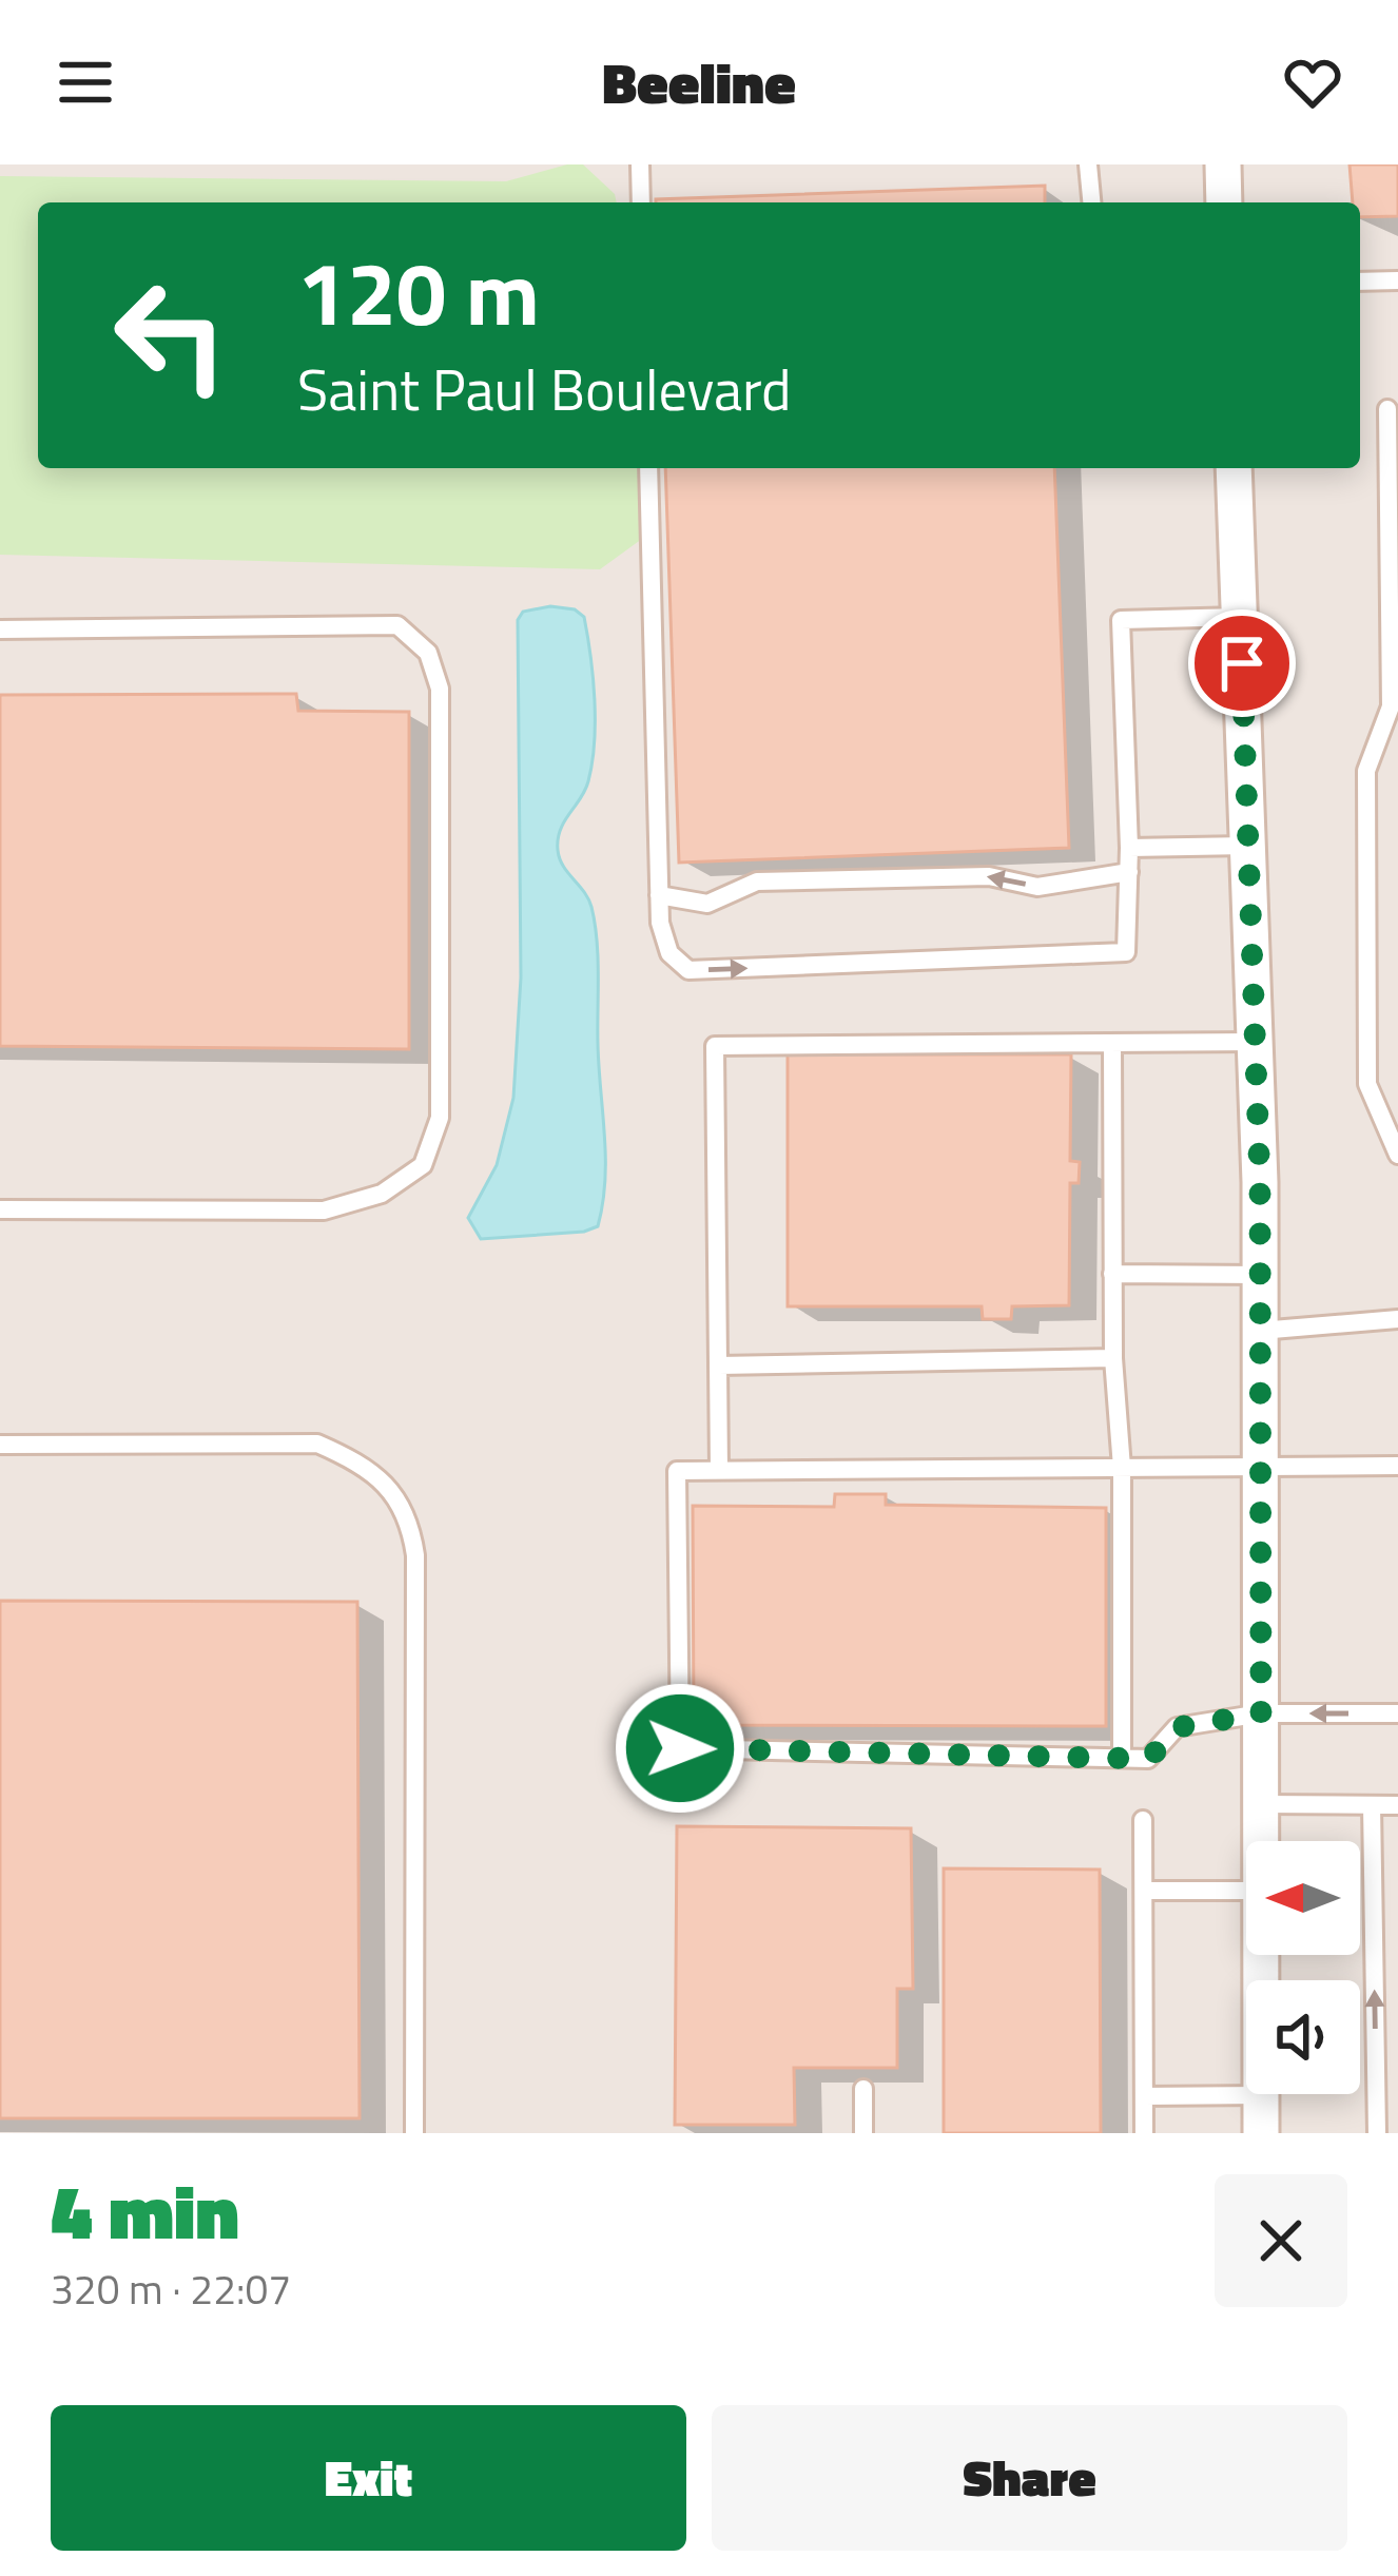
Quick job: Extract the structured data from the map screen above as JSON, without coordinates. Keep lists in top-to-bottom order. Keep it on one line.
{"north":"left","page":{"header":"Beeline","turn":["120 m","Saint Paul Boulevard"],"heading":["4 min","320 m · 22:07"],"buttons":["Exit","Share"]}}
